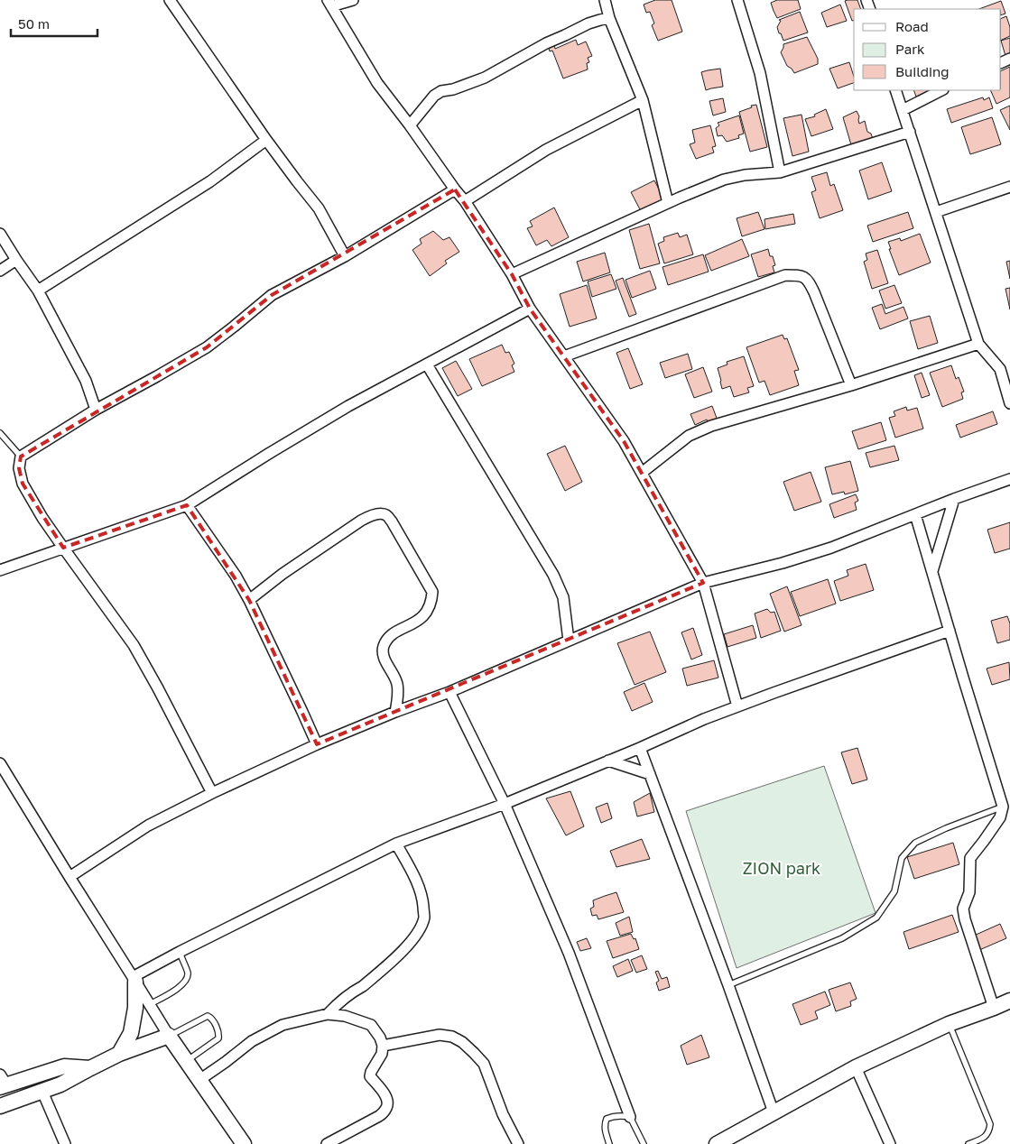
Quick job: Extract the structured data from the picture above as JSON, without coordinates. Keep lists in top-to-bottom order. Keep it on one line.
{"parks":["ZION park"],"legend":["Road","Park","Building"],"scale_bar":"50 m"}
